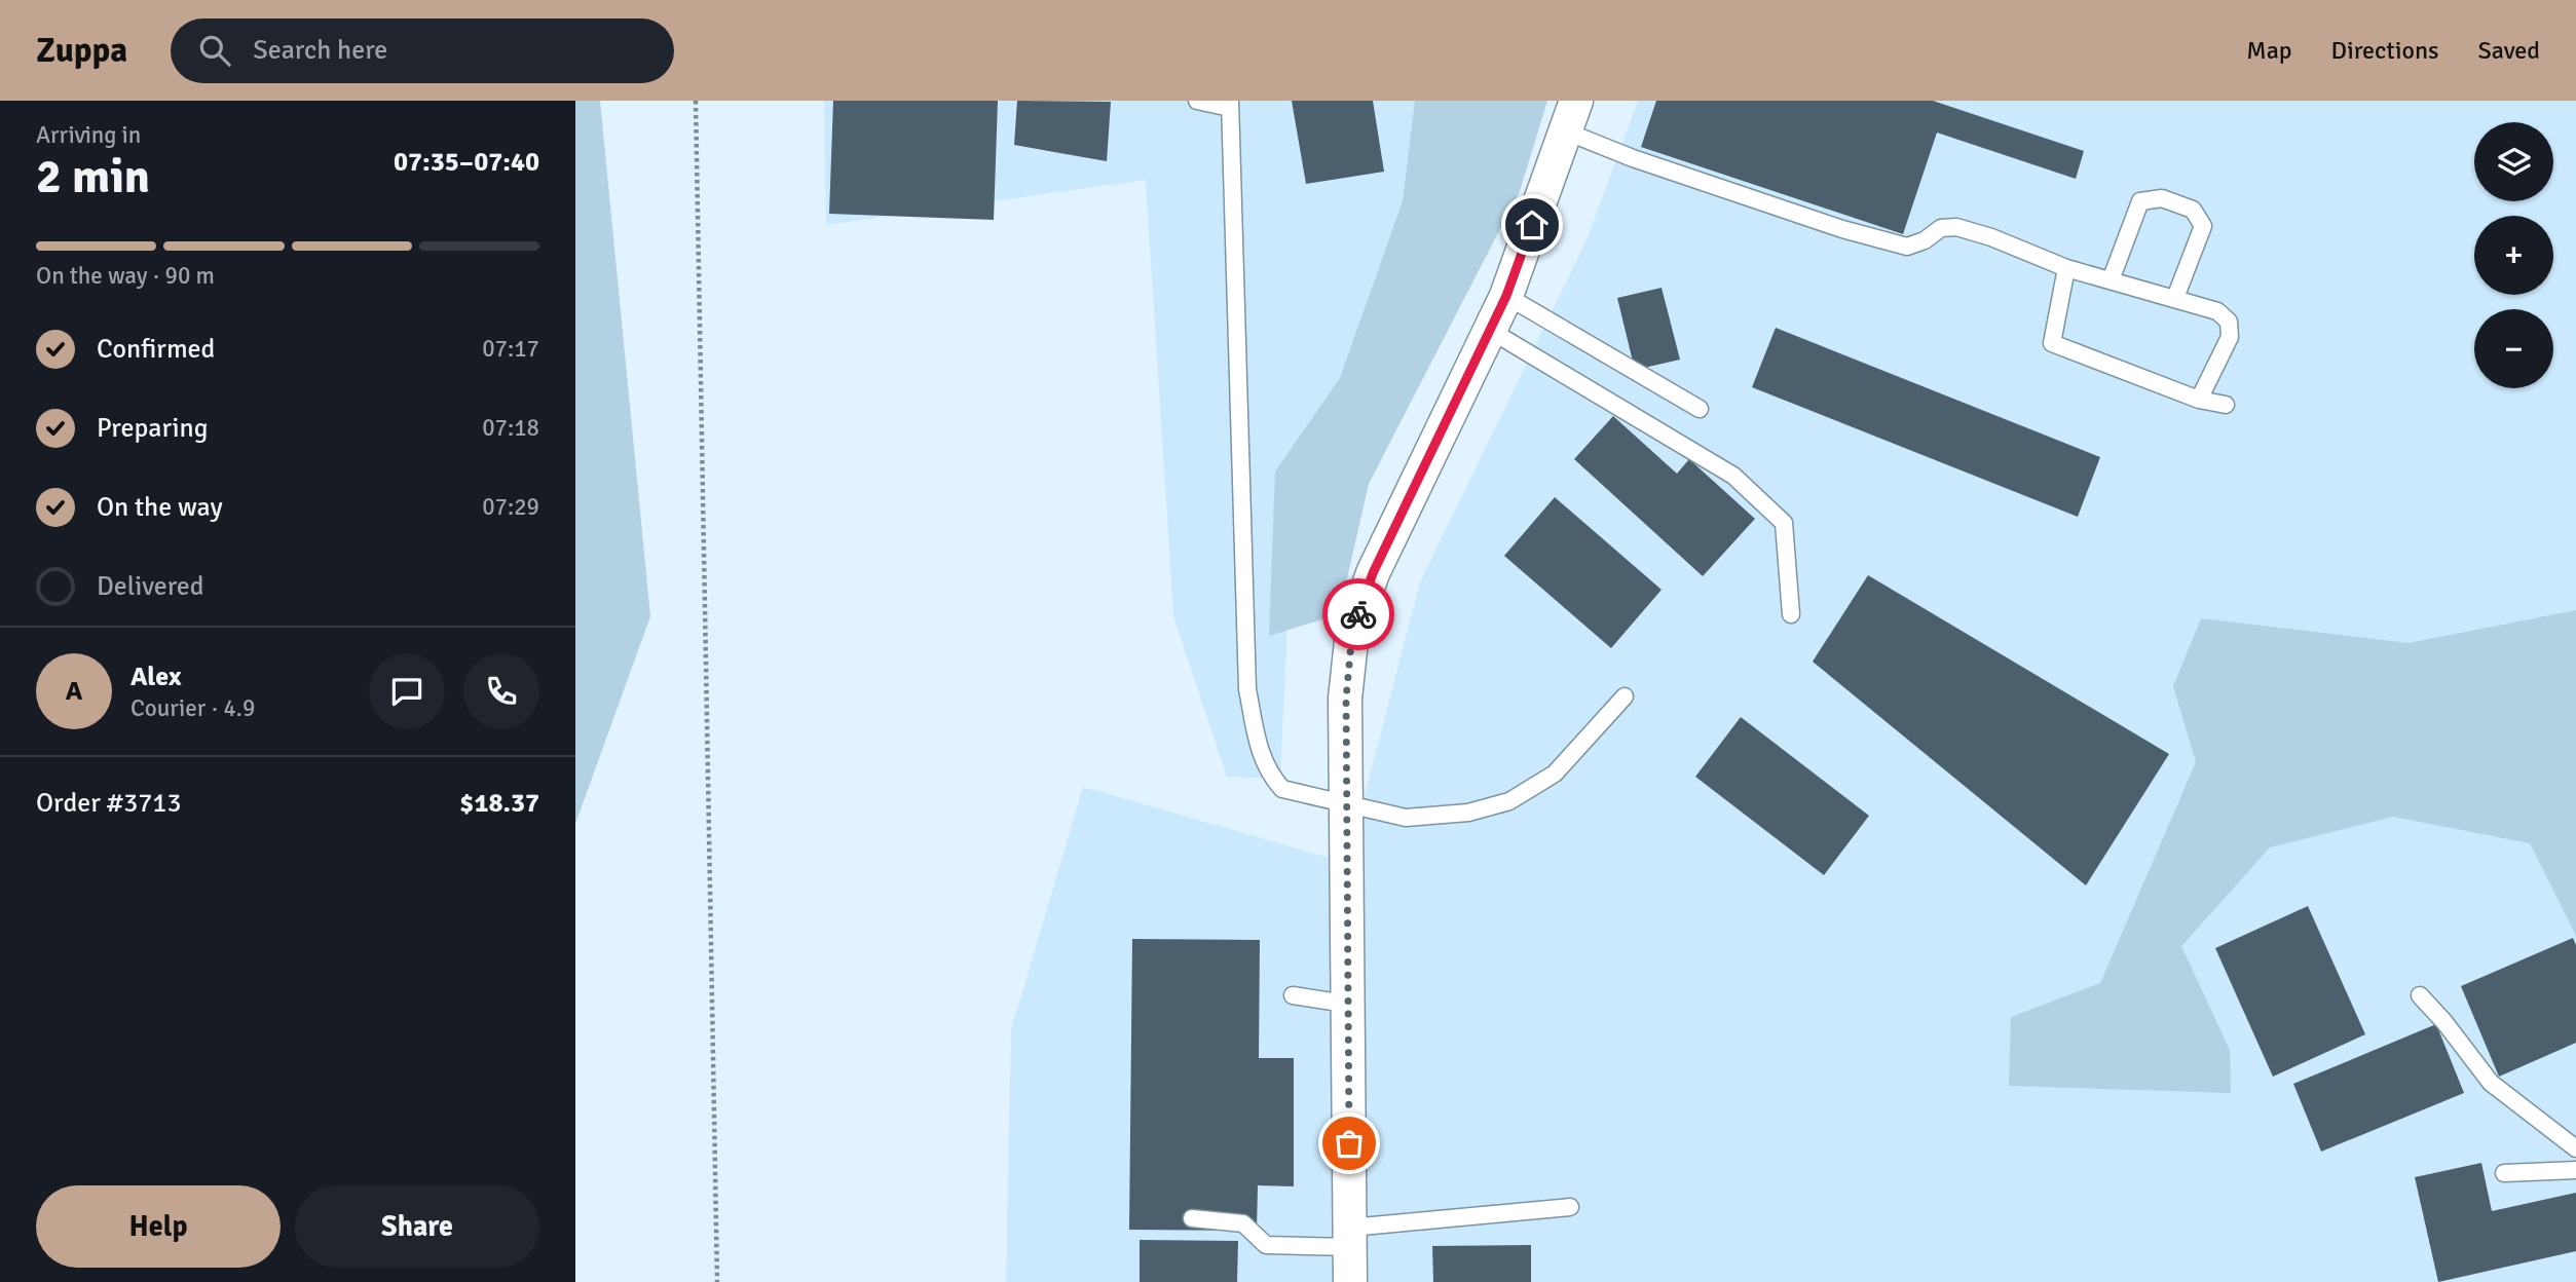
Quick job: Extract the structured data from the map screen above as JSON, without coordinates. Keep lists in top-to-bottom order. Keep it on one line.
{"page":{"header":"Zuppa","search":"Search here","nav":["Map","Directions","Saved"],"heading":["2 min","Arriving in","07:35–07:40"],"panel":["Alex","Courier · 4.9","Order #3713","$18.37"],"map_buttons":["+","−"],"bar":"On the way · 90 m","list":[["Confirmed","07:17"],["Preparing","07:18"],["On the way","07:29"],"Delivered"],"round":"A","buttons":["Help","Share"]}}
